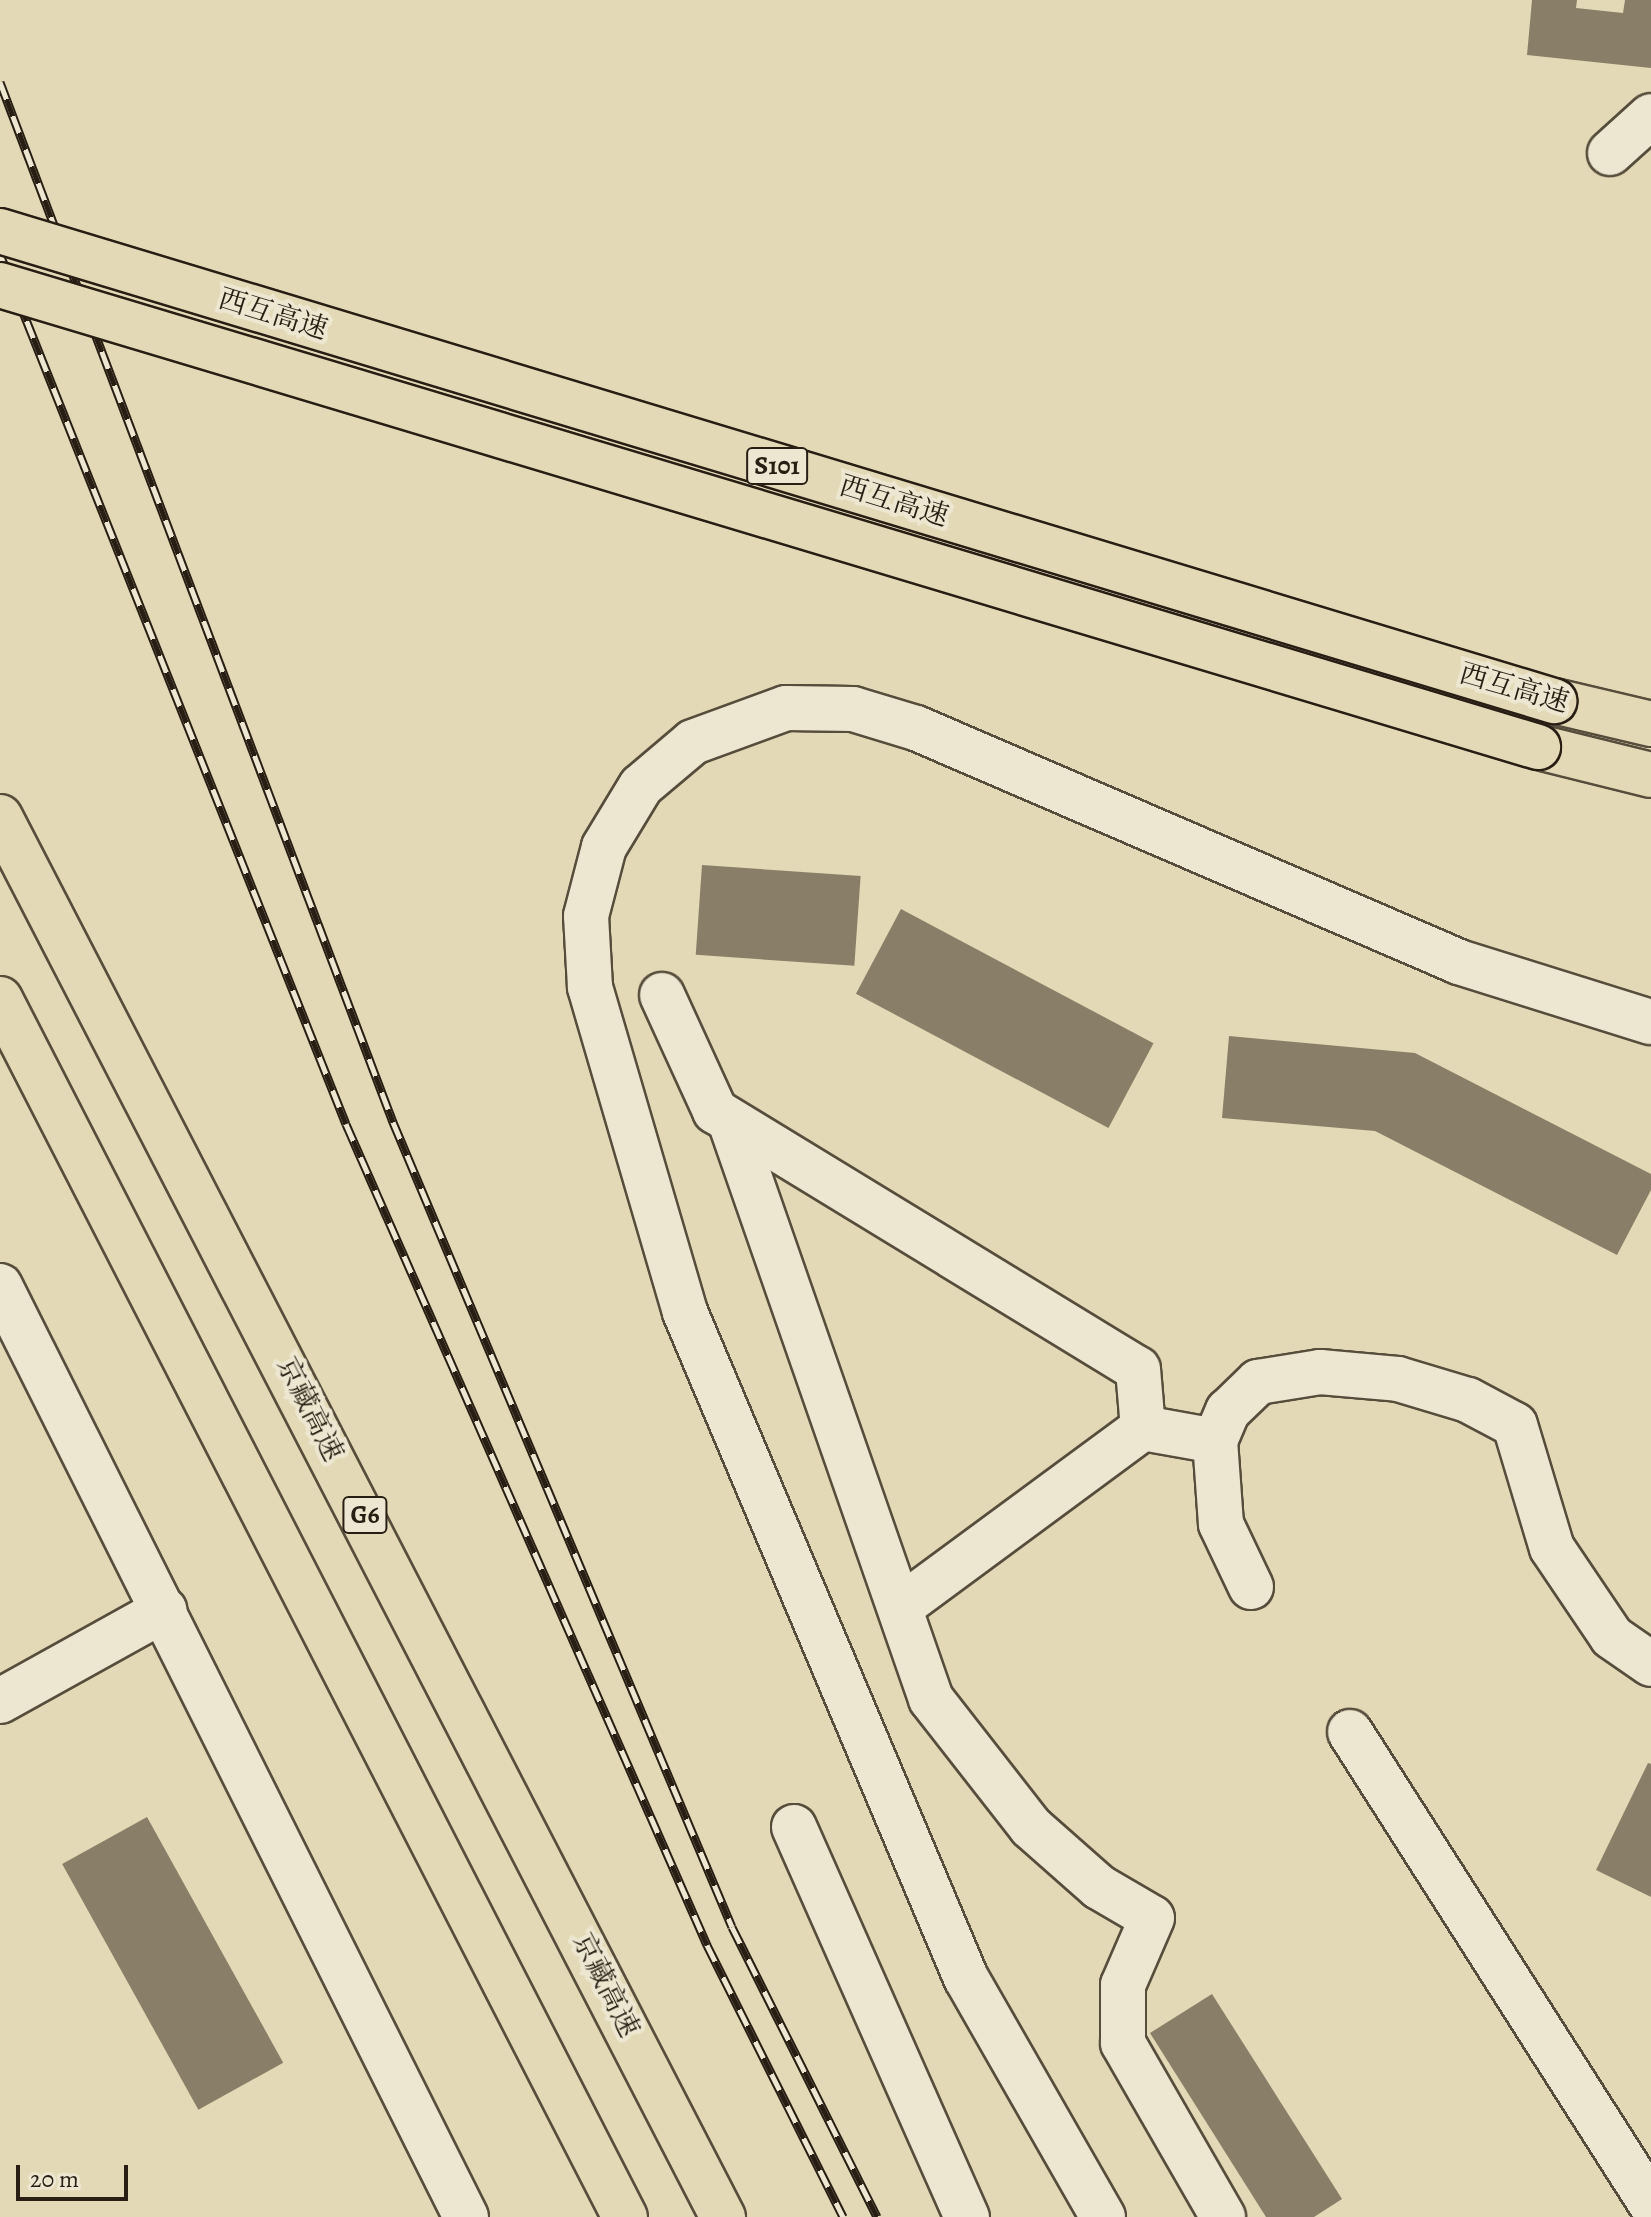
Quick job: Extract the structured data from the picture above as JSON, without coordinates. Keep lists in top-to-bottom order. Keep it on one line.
{"streets":{"highway":["西互高速","S101","京藏高速","G6"]},"scale_bar":"20 m"}
